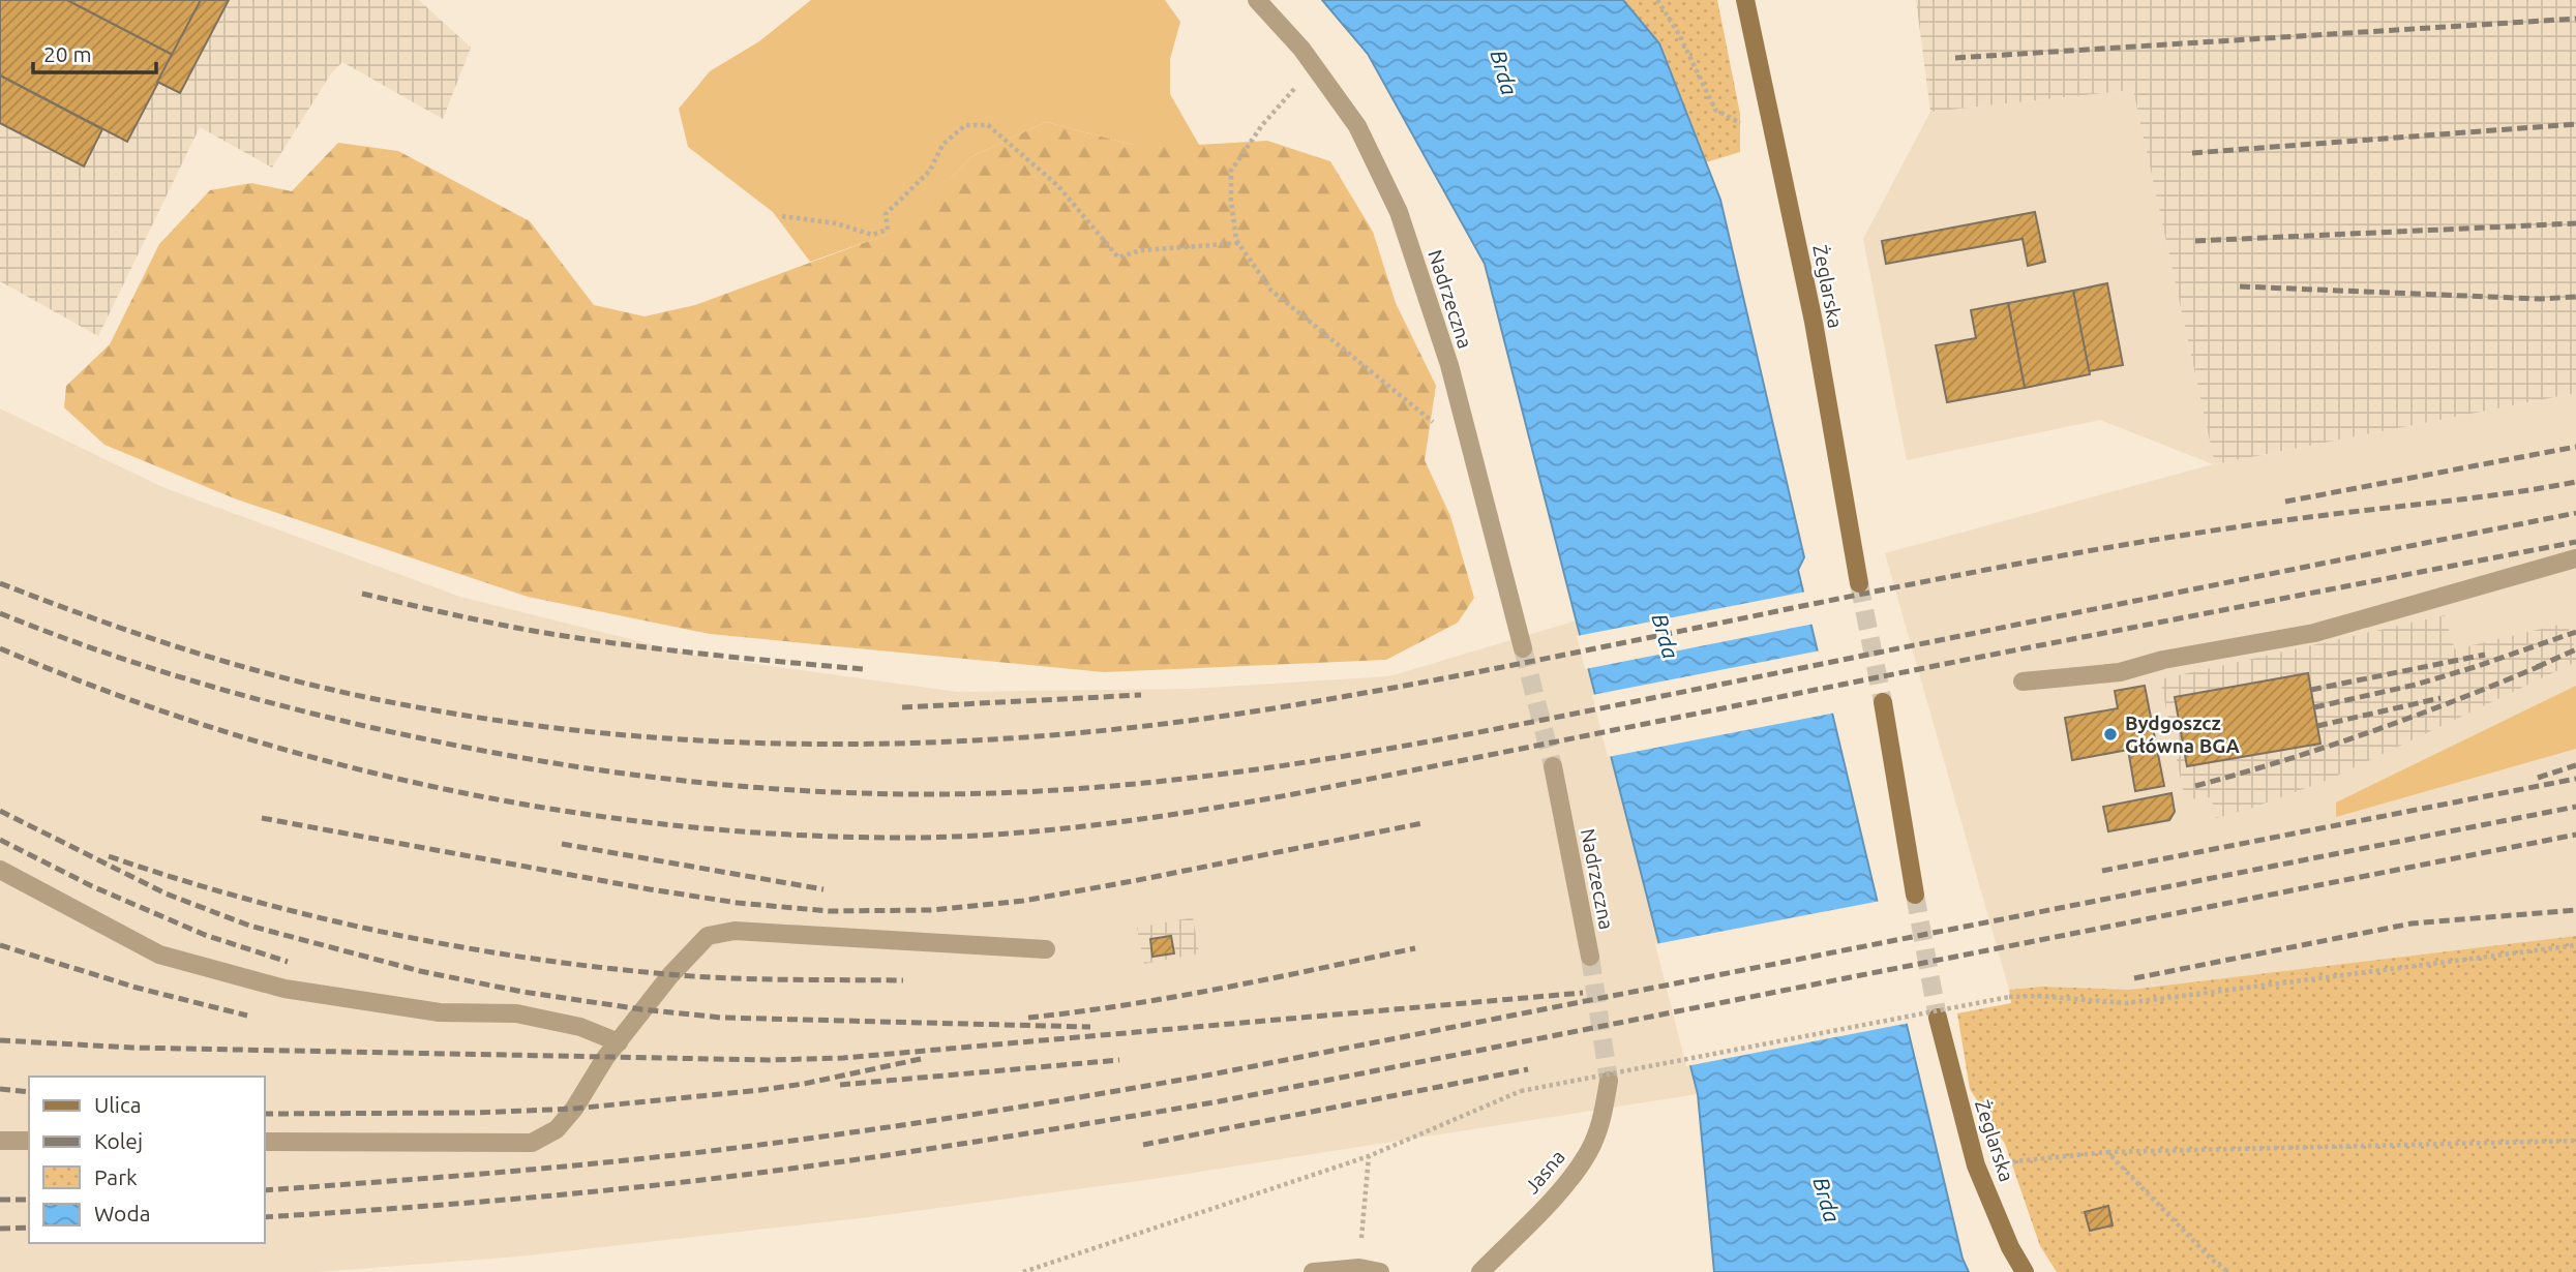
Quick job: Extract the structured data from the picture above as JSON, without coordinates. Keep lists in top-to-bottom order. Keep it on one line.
{"streets":{"street":["Żeglarska","Nadrzeczna","Jasna"]},"water":["Brda"],"places":["Bydgoszcz Główna BGA"],"legend":["Ulica","Kolej","Park","Woda"],"scale_bar":"20 m"}
